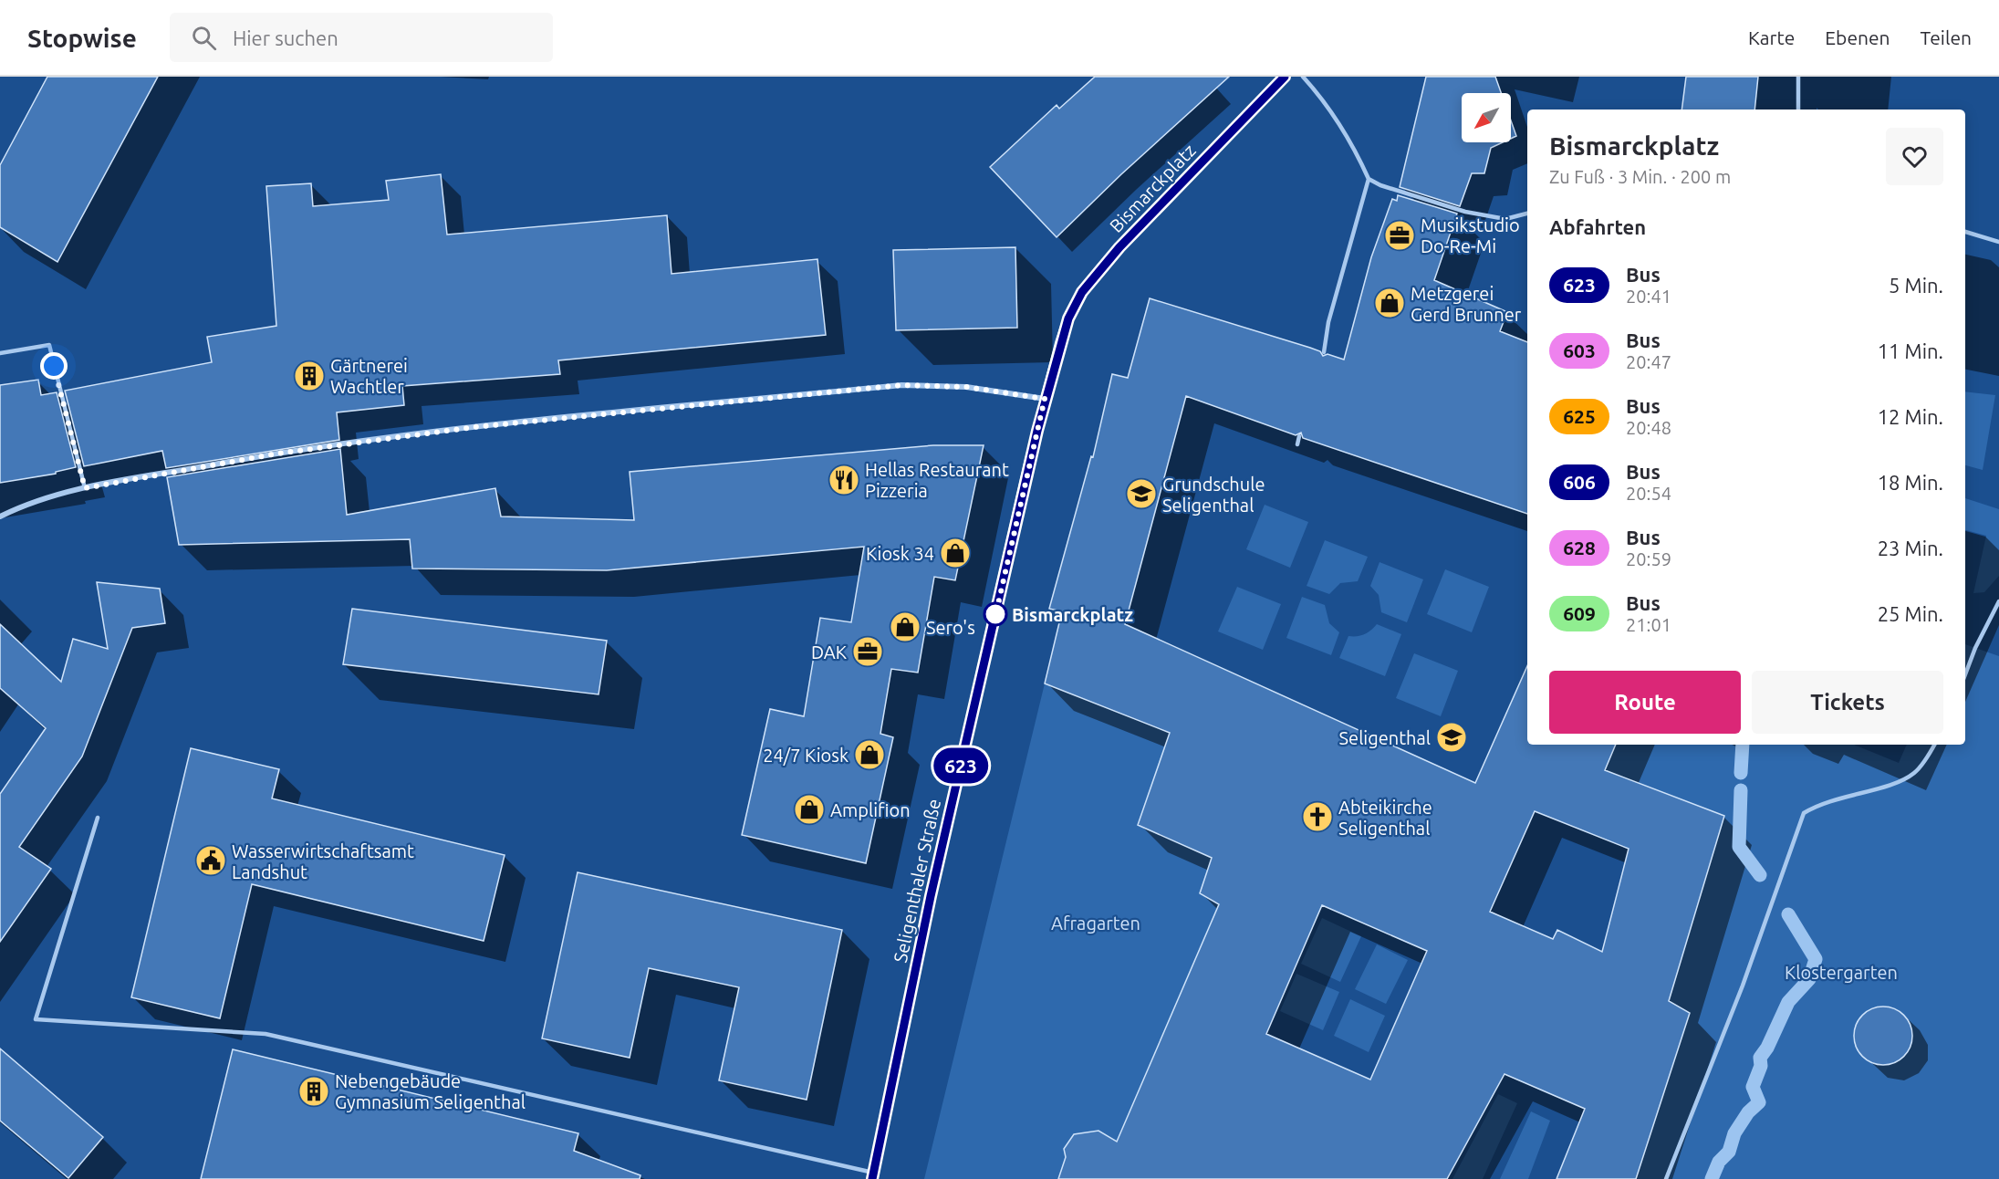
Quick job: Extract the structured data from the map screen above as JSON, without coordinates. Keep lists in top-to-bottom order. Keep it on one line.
{"streets":{"street":["Bismarckplatz","Seligenthaler Straße"]},"crossings":[["Bismarckplatz","Seligenthaler Straße"]],"parks":["Afragarten","Klostergarten"],"places":{"office":["Musikstudio Do-Re-Mi","DAK"],"shop":["Metzgerei Gerd Brunner","Kiosk 34","Sero's","24/7 Kiosk","Amplifion"],"building":["Gärtnerei Wachtler","Nebengebäude Gymnasium Seligenthal"],"restaurant":["Hellas Restaurant Pizzeria"],"school or university":["Grundschule Seligenthal","Seligenthal"],"other":["Bismarckplatz"],"church":["Abteikirche Seligenthal"],"public building":["Wasserwirtschaftsamt Landshut"]},"lines":["bus line 623"],"north":"bottom left","page":{"header":"Stopwise","search":"Hier suchen","nav":["Karte","Ebenen","Teilen"],"on_map":"623","heading":[["Bismarckplatz","Zu Fuß · 3 Min. · 200 m"],"Abfahrten"],"list":[{"mark":"623","name":"Bus","note":"20:41","value":"5 Min."},{"mark":"603","name":"Bus","note":"20:47","value":"11 Min."},{"mark":"625","name":"Bus","note":"20:48","value":"12 Min."},{"mark":"606","name":"Bus","note":"20:54","value":"18 Min."},{"mark":"628","name":"Bus","note":"20:59","value":"23 Min."},{"mark":"609","name":"Bus","note":"21:01","value":"25 Min."}],"buttons":["Route","Tickets"]}}
